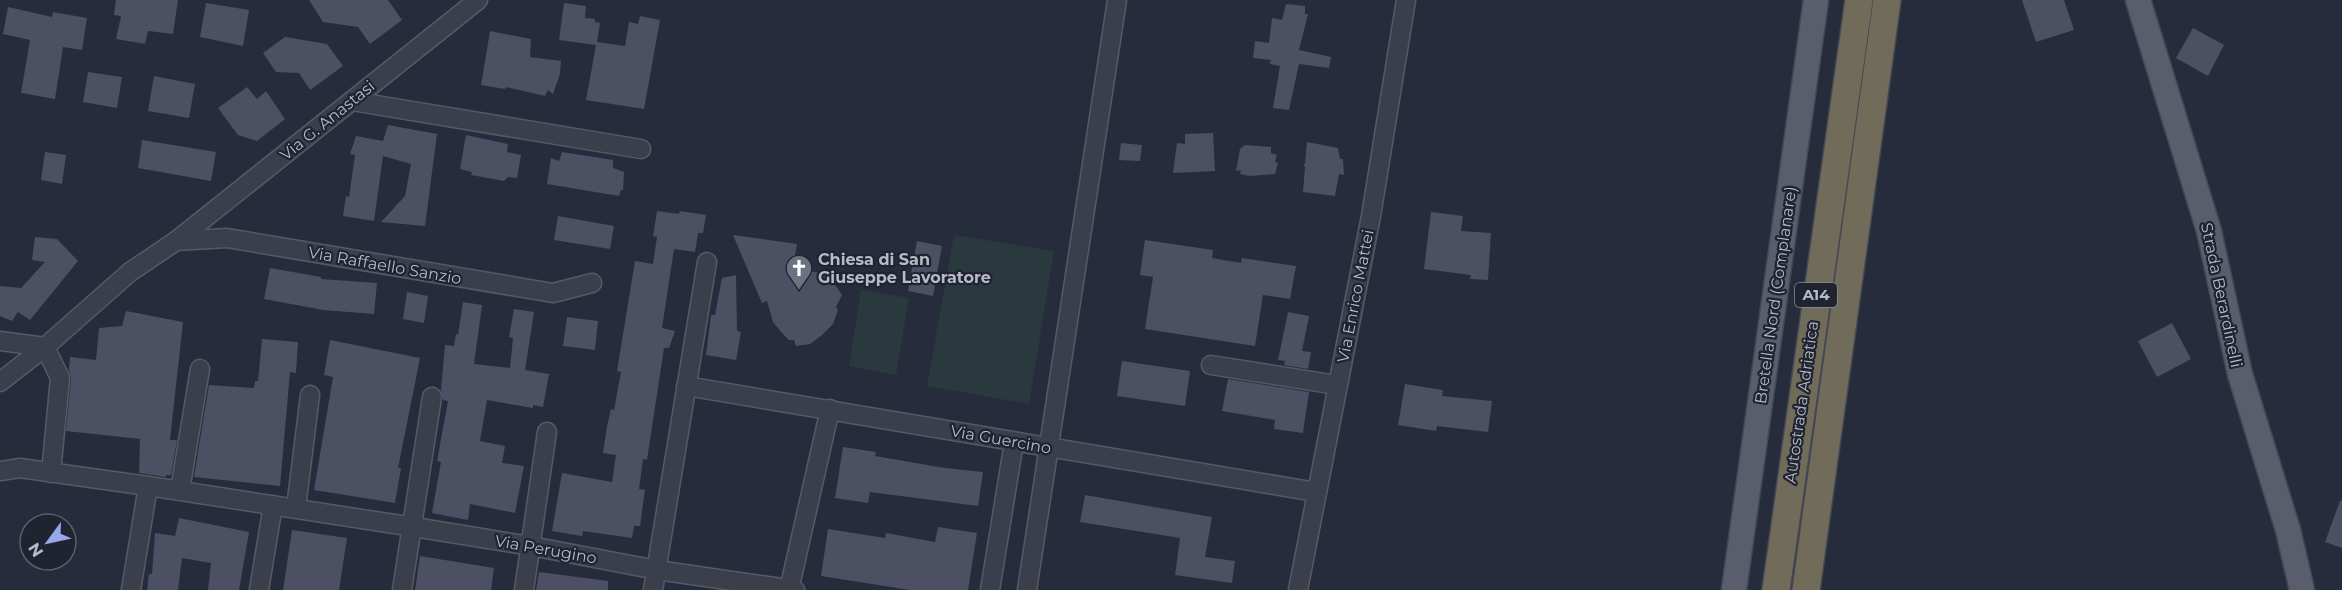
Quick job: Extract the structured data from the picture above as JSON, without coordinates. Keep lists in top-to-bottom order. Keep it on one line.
{"streets":{"highway":["A14","Autostrada Adriatica"],"main road":["Bretella Nord (Complanare)","Strada Berardinelli"],"street":["Via G. Anastasi","Via Raffaello Sanzio","Via Enrico Mattei","Via Guercino","Via Perugino"]},"crossings":[["Via G. Anastasi","Via Raffaello Sanzio"],["Via Enrico Mattei","Via Guercino"]],"places":{"church":["Chiesa di San Giuseppe Lavoratore"]},"north":"bottom left"}
